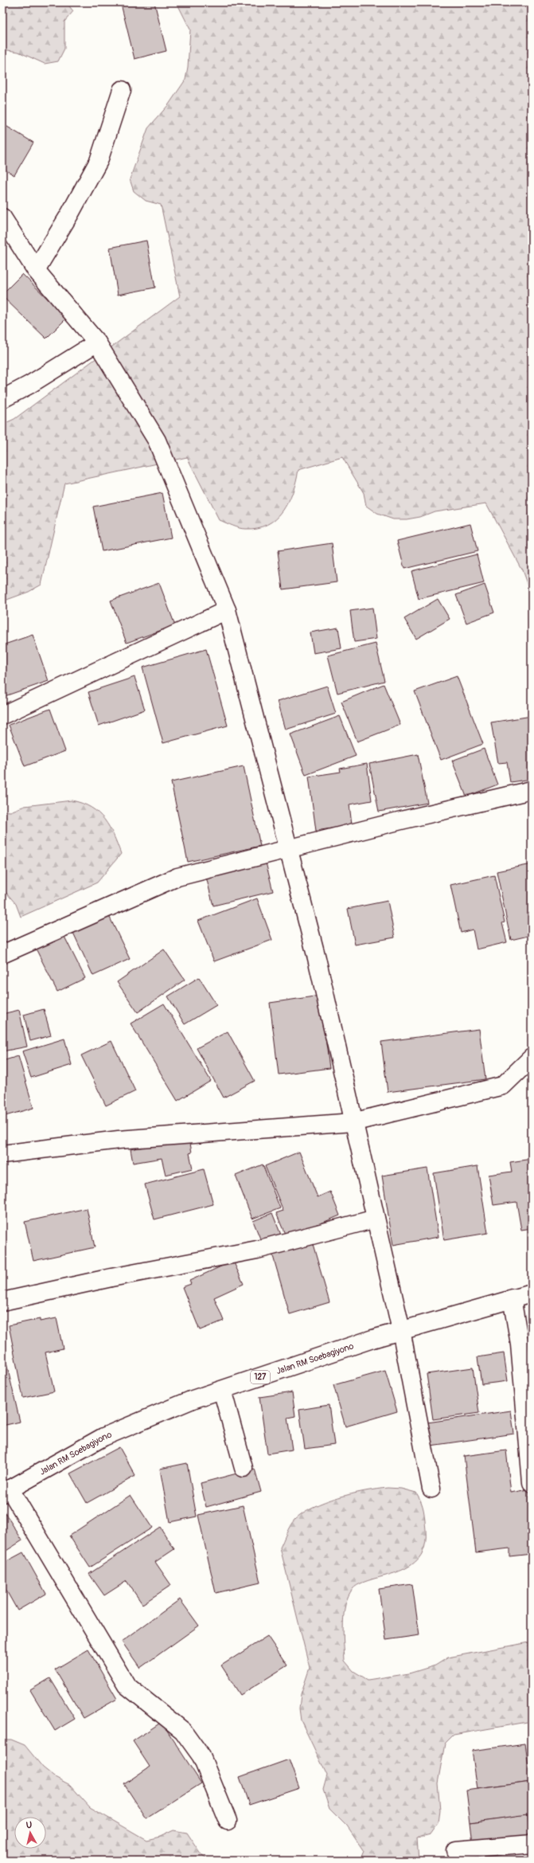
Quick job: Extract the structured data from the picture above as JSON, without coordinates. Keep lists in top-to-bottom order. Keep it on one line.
{"streets":{"street":["Jalan RM Soebagiyono","127"]},"north":"top"}
